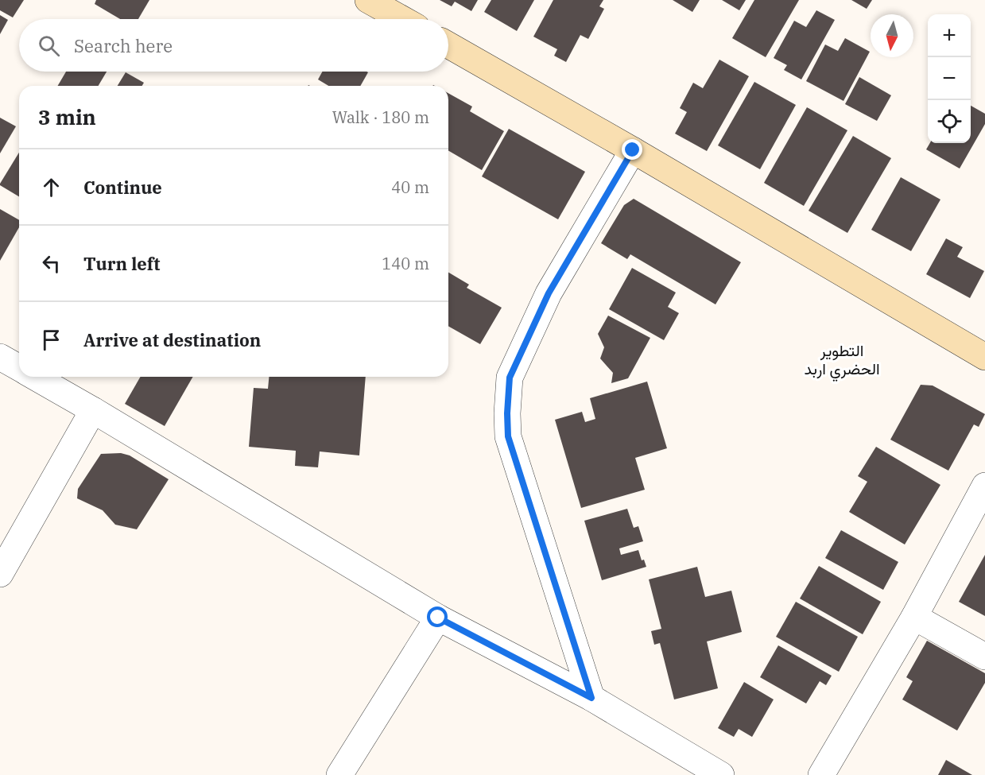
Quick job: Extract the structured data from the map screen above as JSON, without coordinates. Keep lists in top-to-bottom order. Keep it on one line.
{"districts":["التطوير الحضري اربد"],"north":"bottom","page":{"map_buttons":["+","−"],"search":"Search here","heading":["3 min","Walk · 180 m"],"list":[["Continue","40 m"],["Turn left","140 m"],"Arrive at destination"]}}
